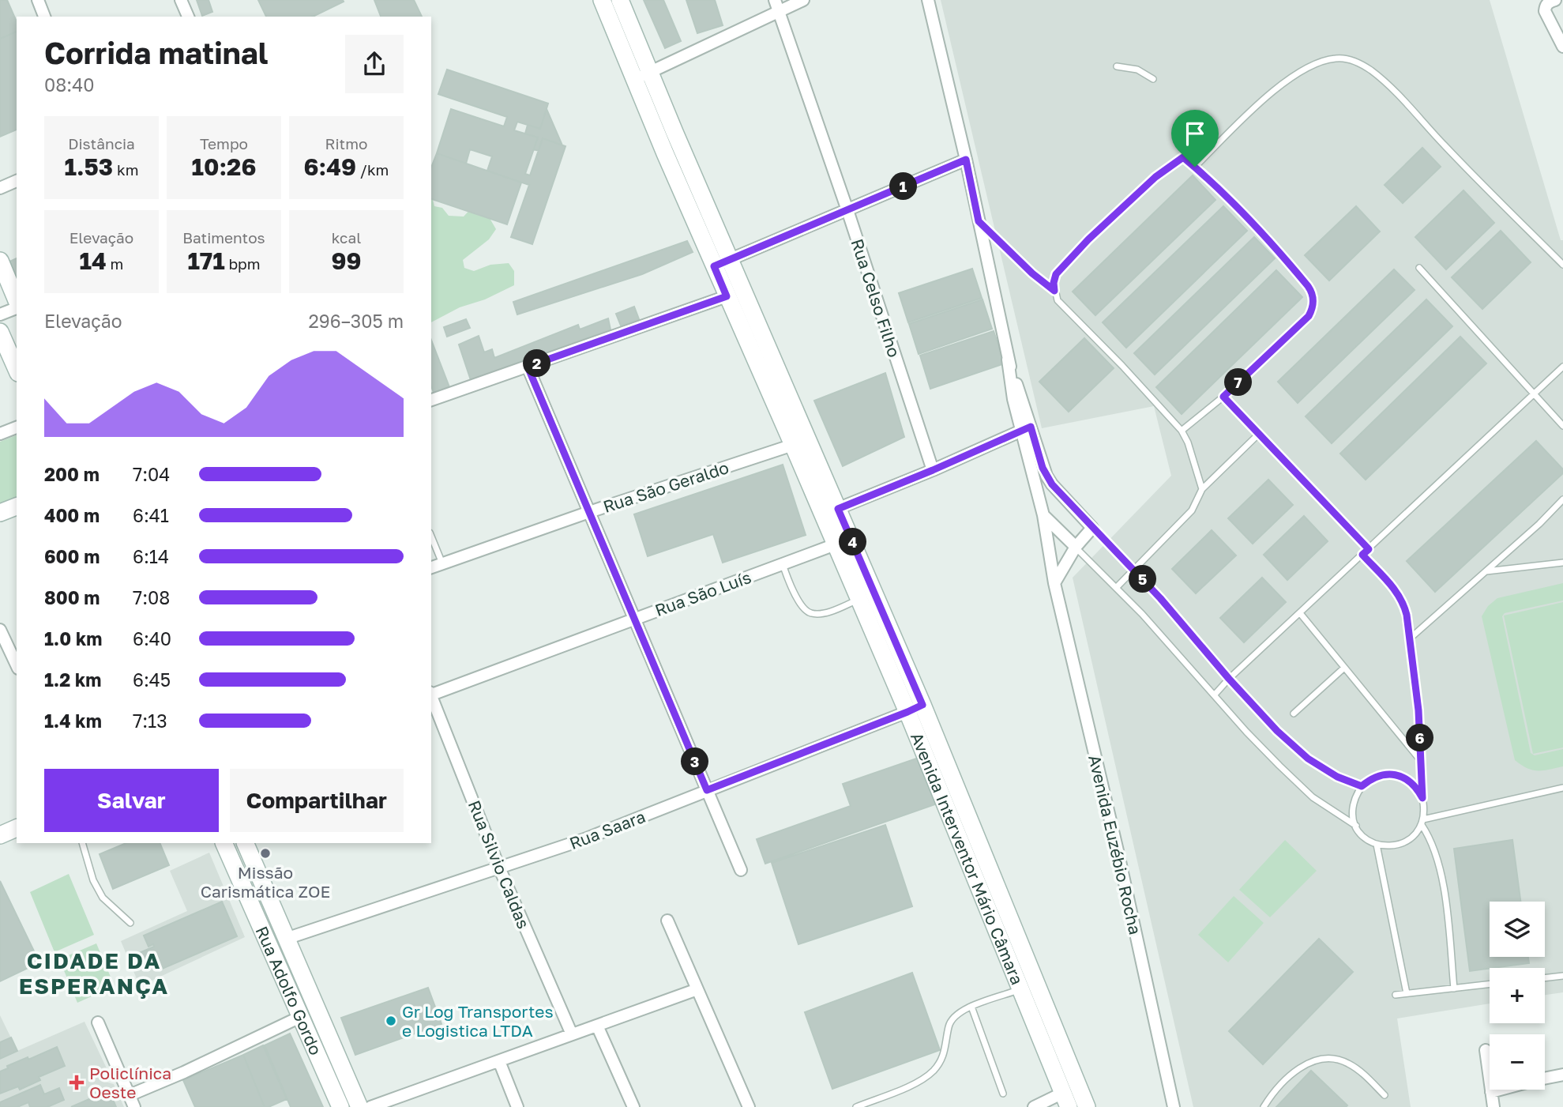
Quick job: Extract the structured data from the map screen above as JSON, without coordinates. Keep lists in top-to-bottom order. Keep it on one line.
{"streets":{"main road":["Avenida Interventor Mário Câmara","Rua Adolfo Gordo"],"street":["Rua Celso Filho","Rua São Geraldo","Rua São Luís","Rua Saara","Avenida Euzébio Rocha","Rua Silvio Caldas"]},"crossings":[["Rua São Geraldo","Avenida Interventor Mário Câmara"],["Rua São Luís","Avenida Interventor Mário Câmara"],["Rua Saara","Avenida Interventor Mário Câmara"],["Rua Saara","Rua Silvio Caldas"],["Rua Saara","Rua Adolfo Gordo"]],"districts":["CIDADE DA ESPERANÇA"],"places":{"other":["Missão Carismática ZOE","Gr Log Transportes e Logistica LTDA"],"health":["Policlínica Oeste"]},"page":{"heading":["Corrida matinal","08:40"],"stats":[["Distância","1.53 km"],["Tempo","10:26"],["Ritmo","6:49 /km"],["Elevação","14 m"],["Batimentos","171 bpm"],["kcal","99"]],"pins":["1","2","7","4","5","6","3"],"chart":["Elevação","296–305 m"],"list":[{"name":"200 m","note":"7:04"},{"name":"400 m","note":"6:41"},{"name":"600 m","note":"6:14"},{"name":"800 m","note":"7:08"},{"name":"1.0 km","note":"6:40"},{"name":"1.2 km","note":"6:45"},{"name":"1.4 km","note":"7:13"}],"buttons":["Salvar","Compartilhar"],"map_buttons":["+","−"]}}
